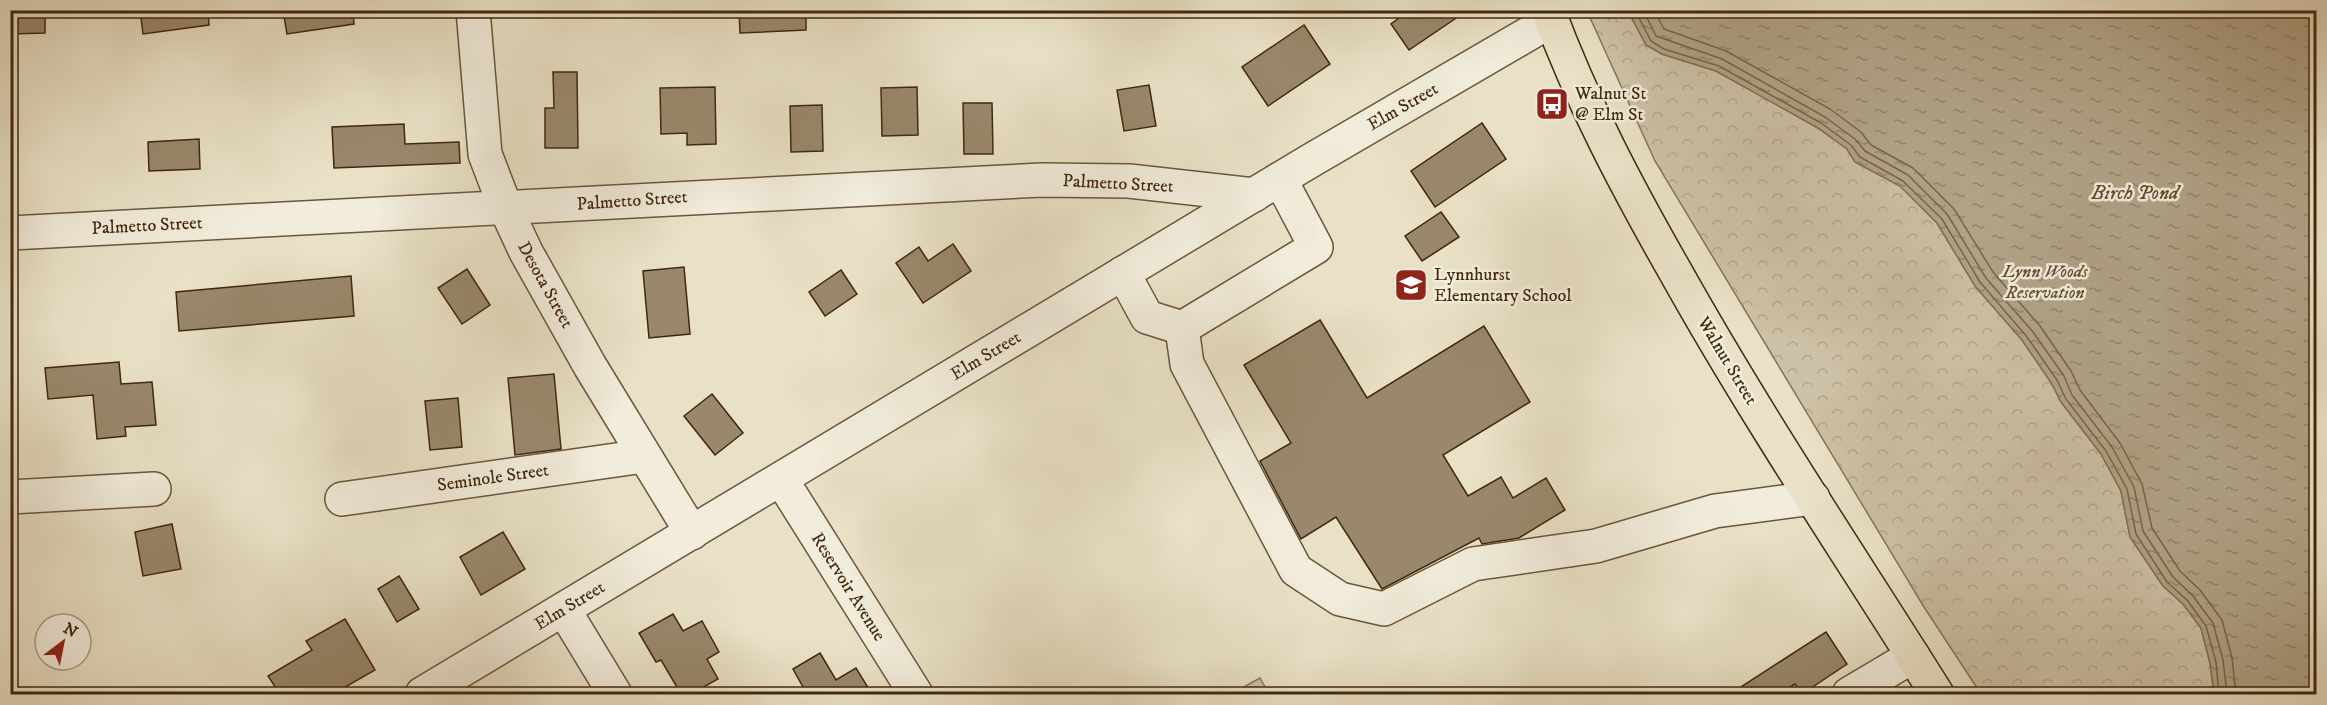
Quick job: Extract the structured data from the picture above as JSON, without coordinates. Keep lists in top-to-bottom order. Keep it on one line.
{"streets":{"main road":["Walnut Street"],"street":["Elm Street","Palmetto Street","Desota Street","Seminole Street","Reservoir Avenue"]},"crossings":[["Elm Street","Palmetto Street"],["Elm Street","Desota Street"],["Elm Street","Walnut Street"],["Elm Street","Reservoir Avenue"],["Palmetto Street","Desota Street"],["Desota Street","Seminole Street"]],"water":["Birch Pond"],"parks":["Lynn Woods Reservation"],"places":{"bus stop":["Walnut St @ Elm St"],"school or university":["Lynnhurst Elementary School"]},"north":"top right"}
